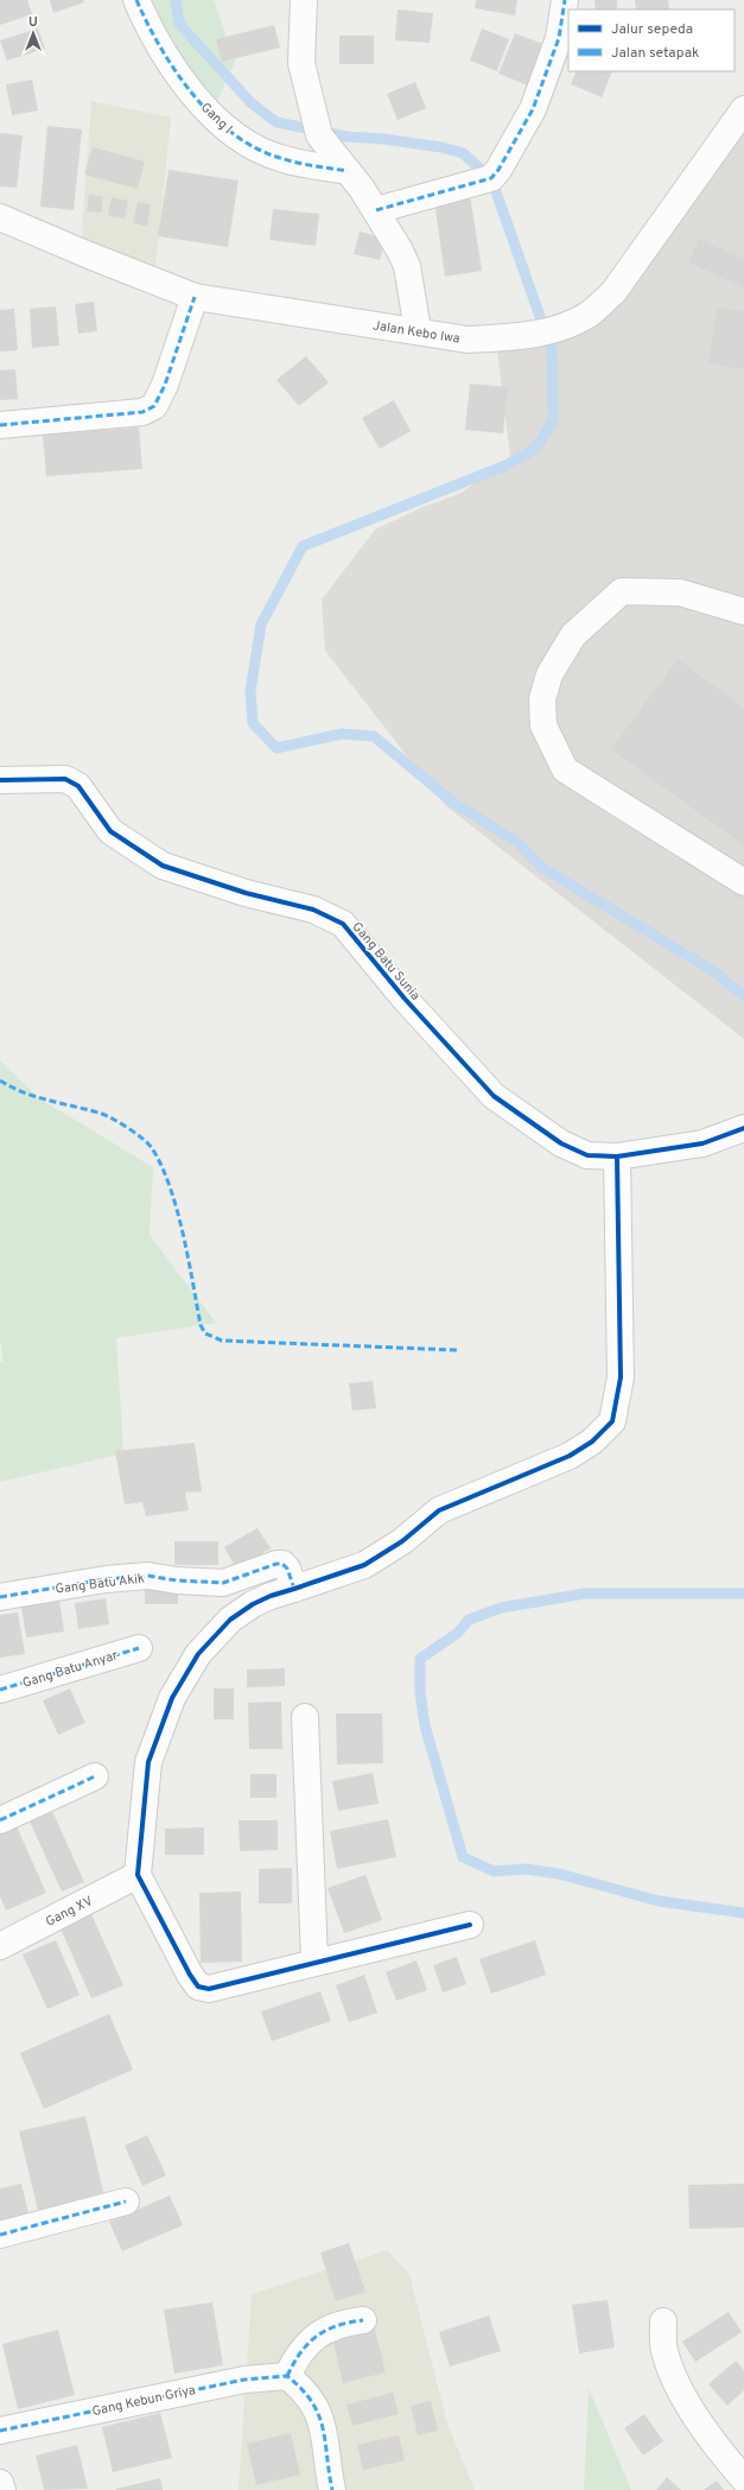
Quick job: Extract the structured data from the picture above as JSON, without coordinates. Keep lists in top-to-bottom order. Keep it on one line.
{"streets":{"street":["Gang I","Jalan Kebo Iwa","Gang Batu Sunia","Gang Batu Akik","Gang Batu Anyar","Gang XV","Gang Kebun Griya"]},"legend":["Jalur sepeda","Jalan setapak"],"north":"top"}
